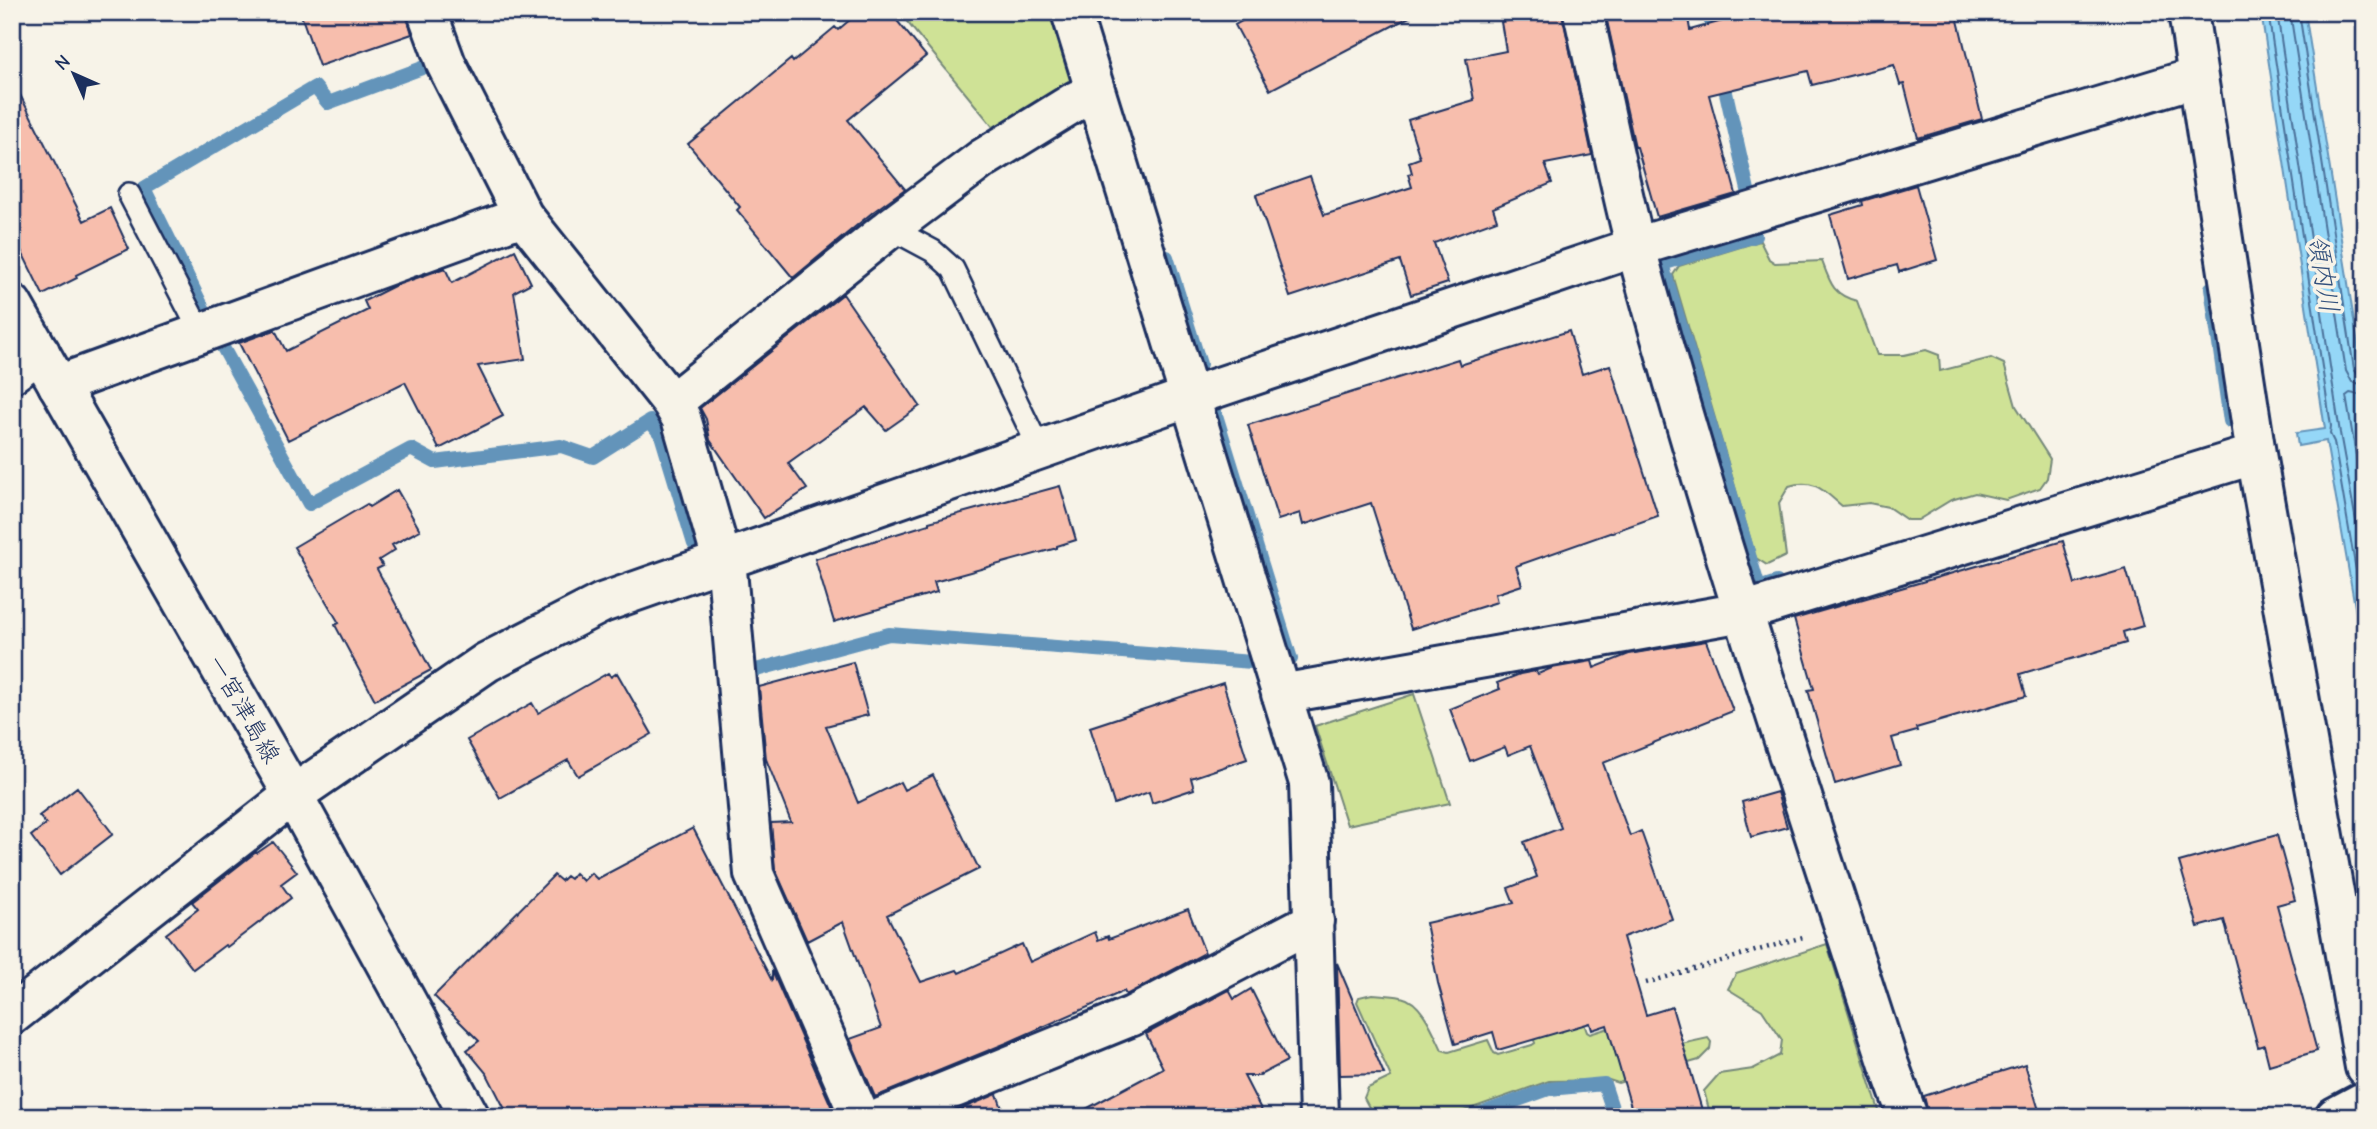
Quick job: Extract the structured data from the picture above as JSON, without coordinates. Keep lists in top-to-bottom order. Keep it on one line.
{"streets":{"street":["一宮津島線"]},"water":["領内川"],"north":"top left"}
